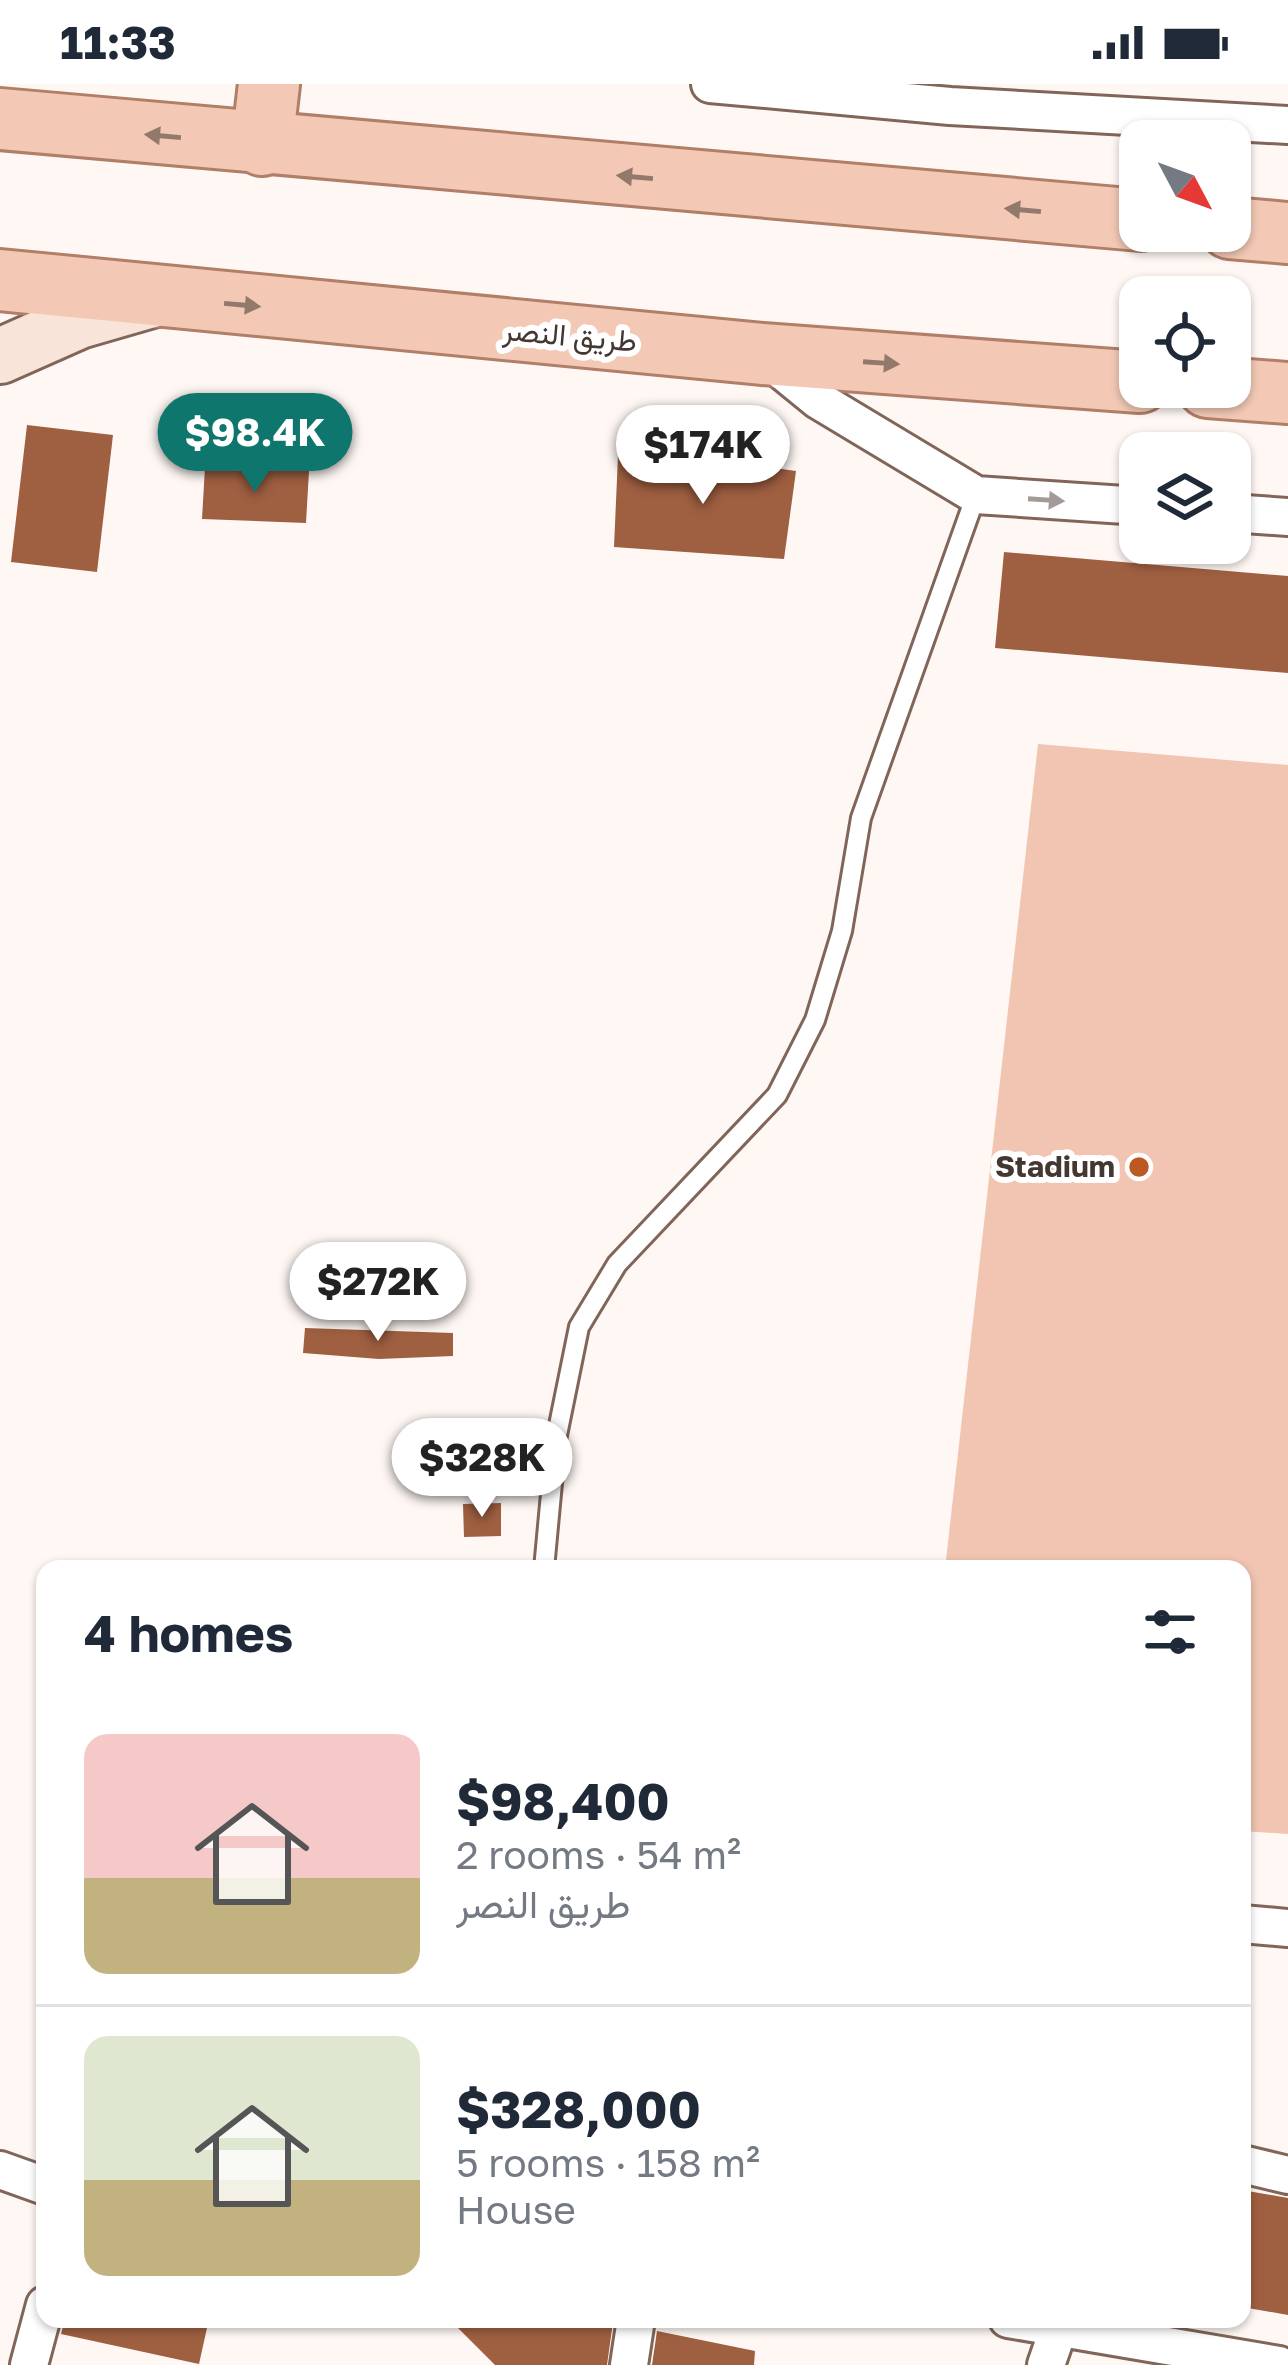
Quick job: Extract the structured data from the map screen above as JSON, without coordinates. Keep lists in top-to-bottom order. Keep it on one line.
{"streets":{"main road":["طريق النصر"]},"places":["Stadium"],"north":"bottom right","page":{"status":"11:33","price":["$98.4K","$174K","$272K","$328K"],"heading":"4 homes","list":[{"name":"$98,400","note":"2 rooms · 54 m² · طريق النصر"},{"name":"$328,000","note":"5 rooms · 158 m² · House"}]}}
